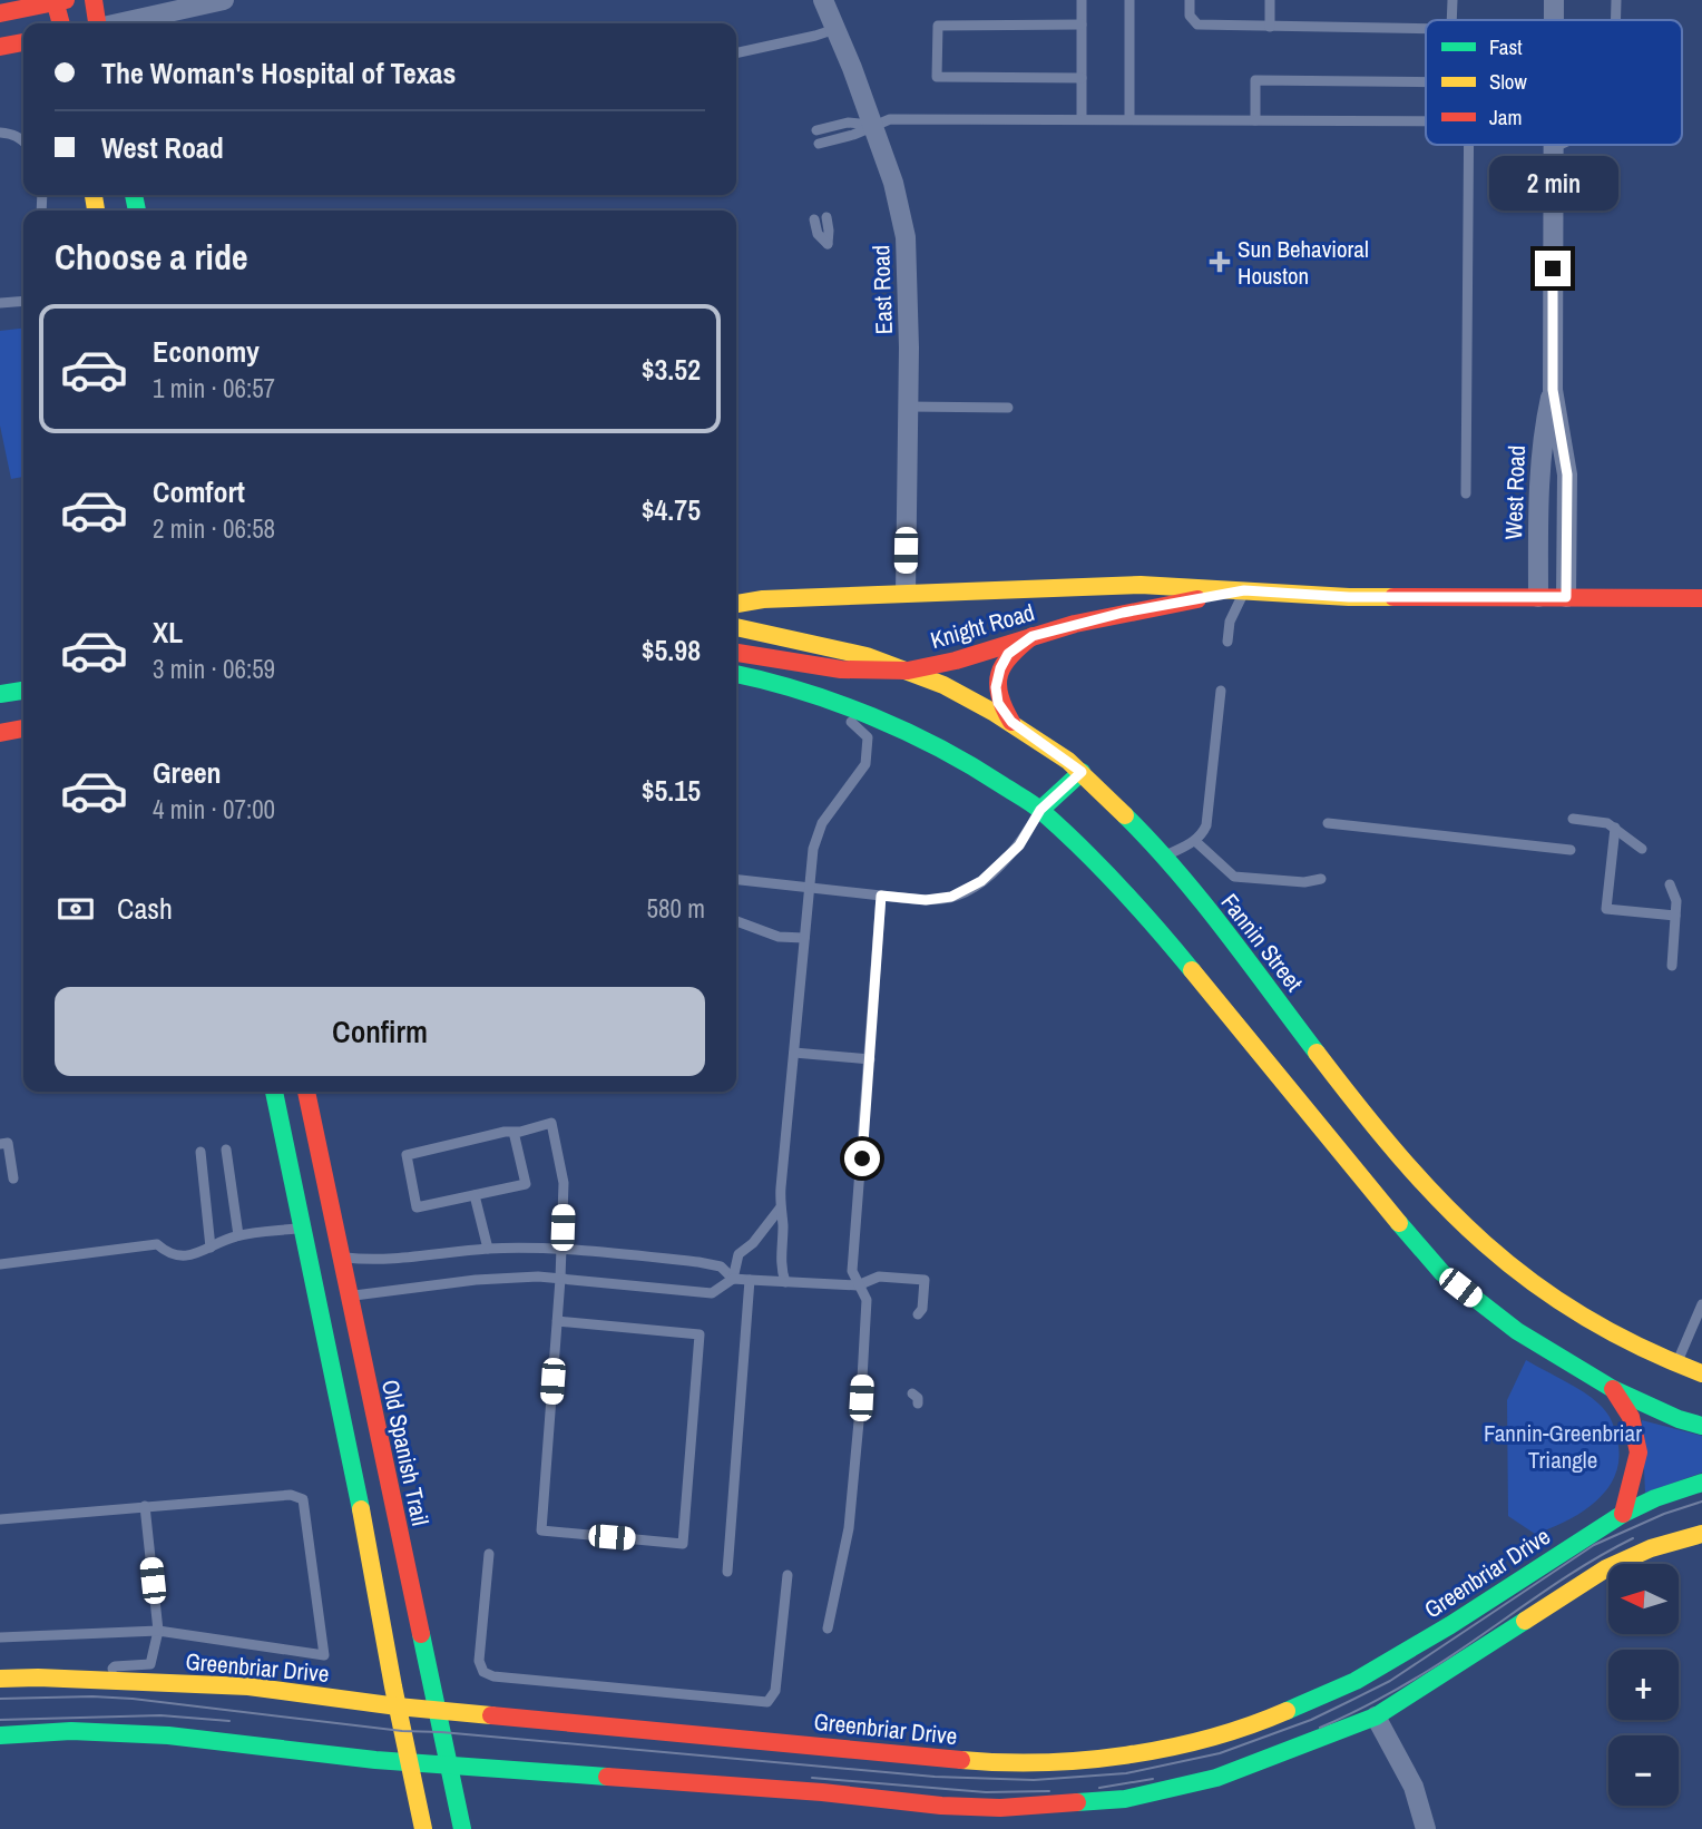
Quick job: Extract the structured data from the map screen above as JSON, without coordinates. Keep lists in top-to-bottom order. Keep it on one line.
{"streets":{"main road":["Knight Road","Fannin Street","Old Spanish Trail","Greenbriar Drive"],"street":["East Road","West Road"]},"crossings":[["East Road","Knight Road"],["West Road","Knight Road"],["Knight Road","Fannin Street"],["Old Spanish Trail","Greenbriar Drive"]],"parks":["Fannin-Greenbriar Triangle"],"places":{"health":["Sun Behavioral Houston"]},"legend":["Fast","Slow","Jam"],"north":"left","page":{"banner":["The Woman's Hospital of Texas","West Road"],"bubble":"2 min","heading":"Choose a ride","list":[{"name":"Economy","note":"1 min · 06:57","value":"$3.52"},{"name":"Comfort","note":"2 min · 06:58","value":"$4.75"},{"name":"XL","note":"3 min · 06:59","value":"$5.98"},{"name":"Green","note":"4 min · 07:00","value":"$5.15"}],"pay":["Cash","580 m"],"buttons":"Confirm","map_buttons":["+","−"]}}
